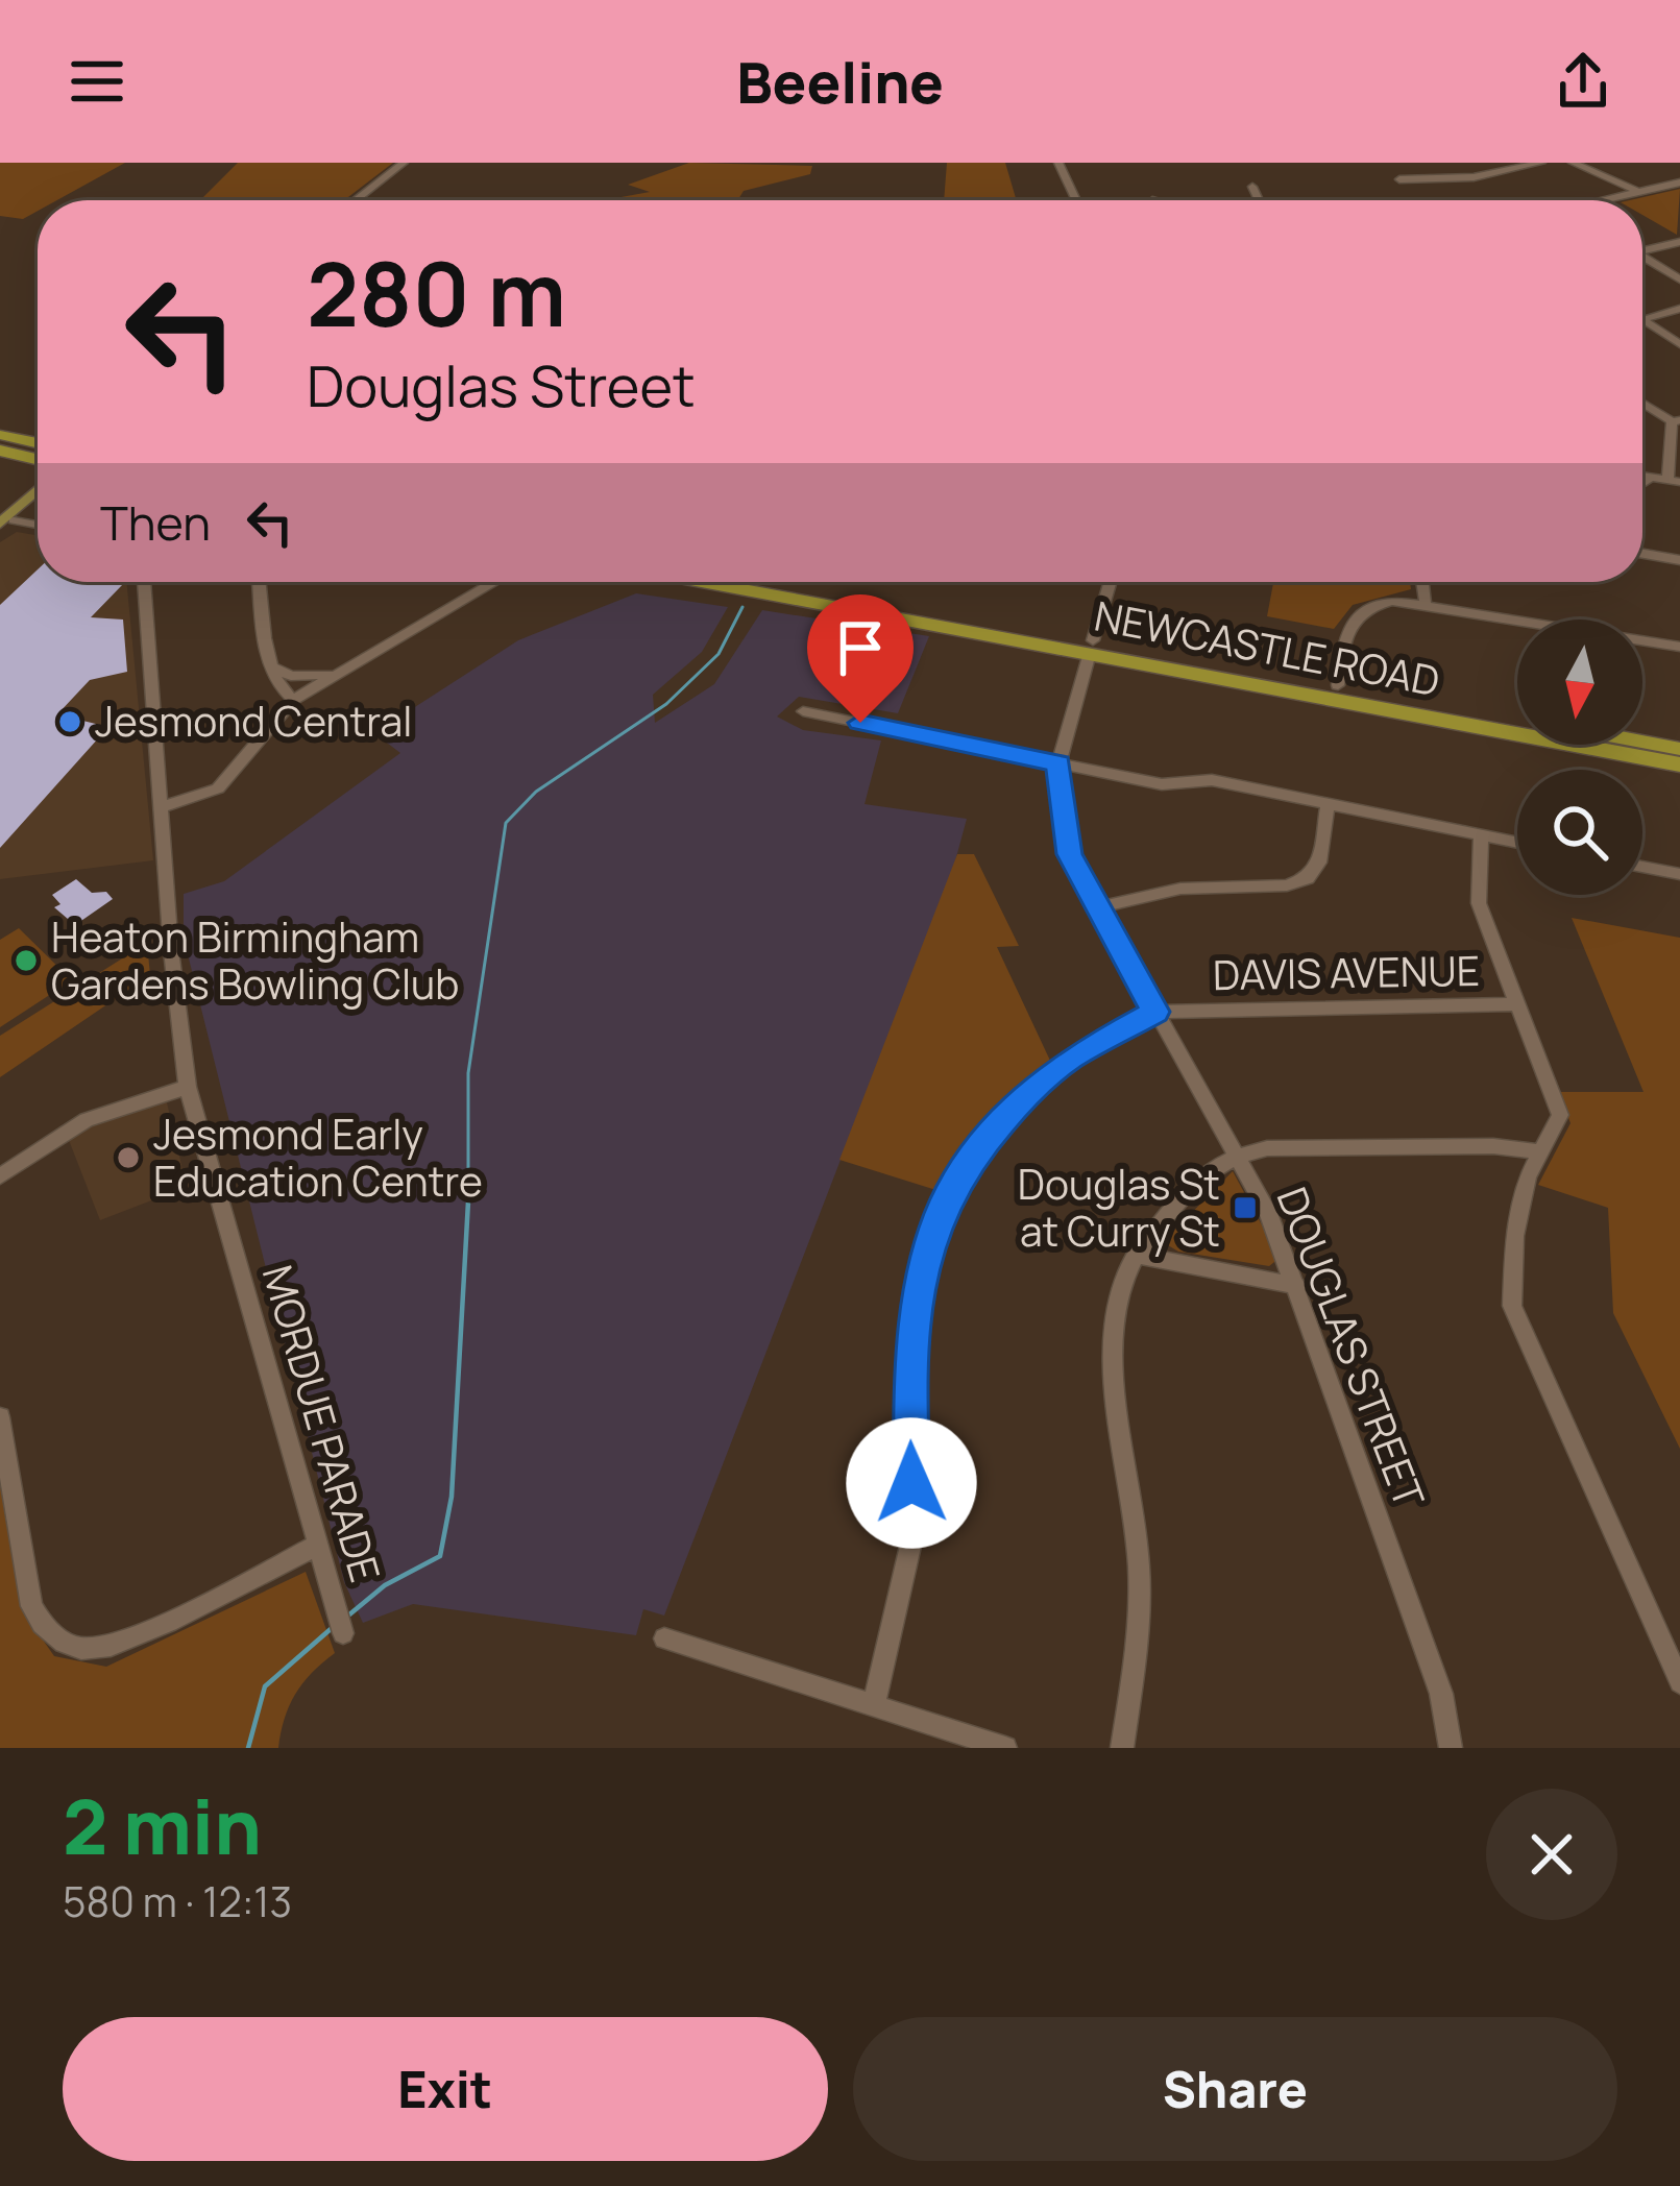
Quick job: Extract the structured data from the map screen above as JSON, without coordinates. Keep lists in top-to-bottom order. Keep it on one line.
{"streets":{"highway":["NEWCASTLE ROAD"],"street":["DAVIS AVENUE","DOUGLAS STREET","MORDUE PARADE"]},"crossings":[["NEWCASTLE ROAD","DOUGLAS STREET"],["DAVIS AVENUE","DOUGLAS STREET"]],"places":{"other":["Jesmond Central","Heaton Birmingham Gardens Bowling Club","Jesmond Early Education Centre"],"transit":["Douglas St at Curry St"]},"north":"bottom","page":{"header":"Beeline","turn":["280 m","Douglas Street"],"then":"Then","heading":["2 min","580 m · 12:13"],"buttons":["Exit","Share"]}}
